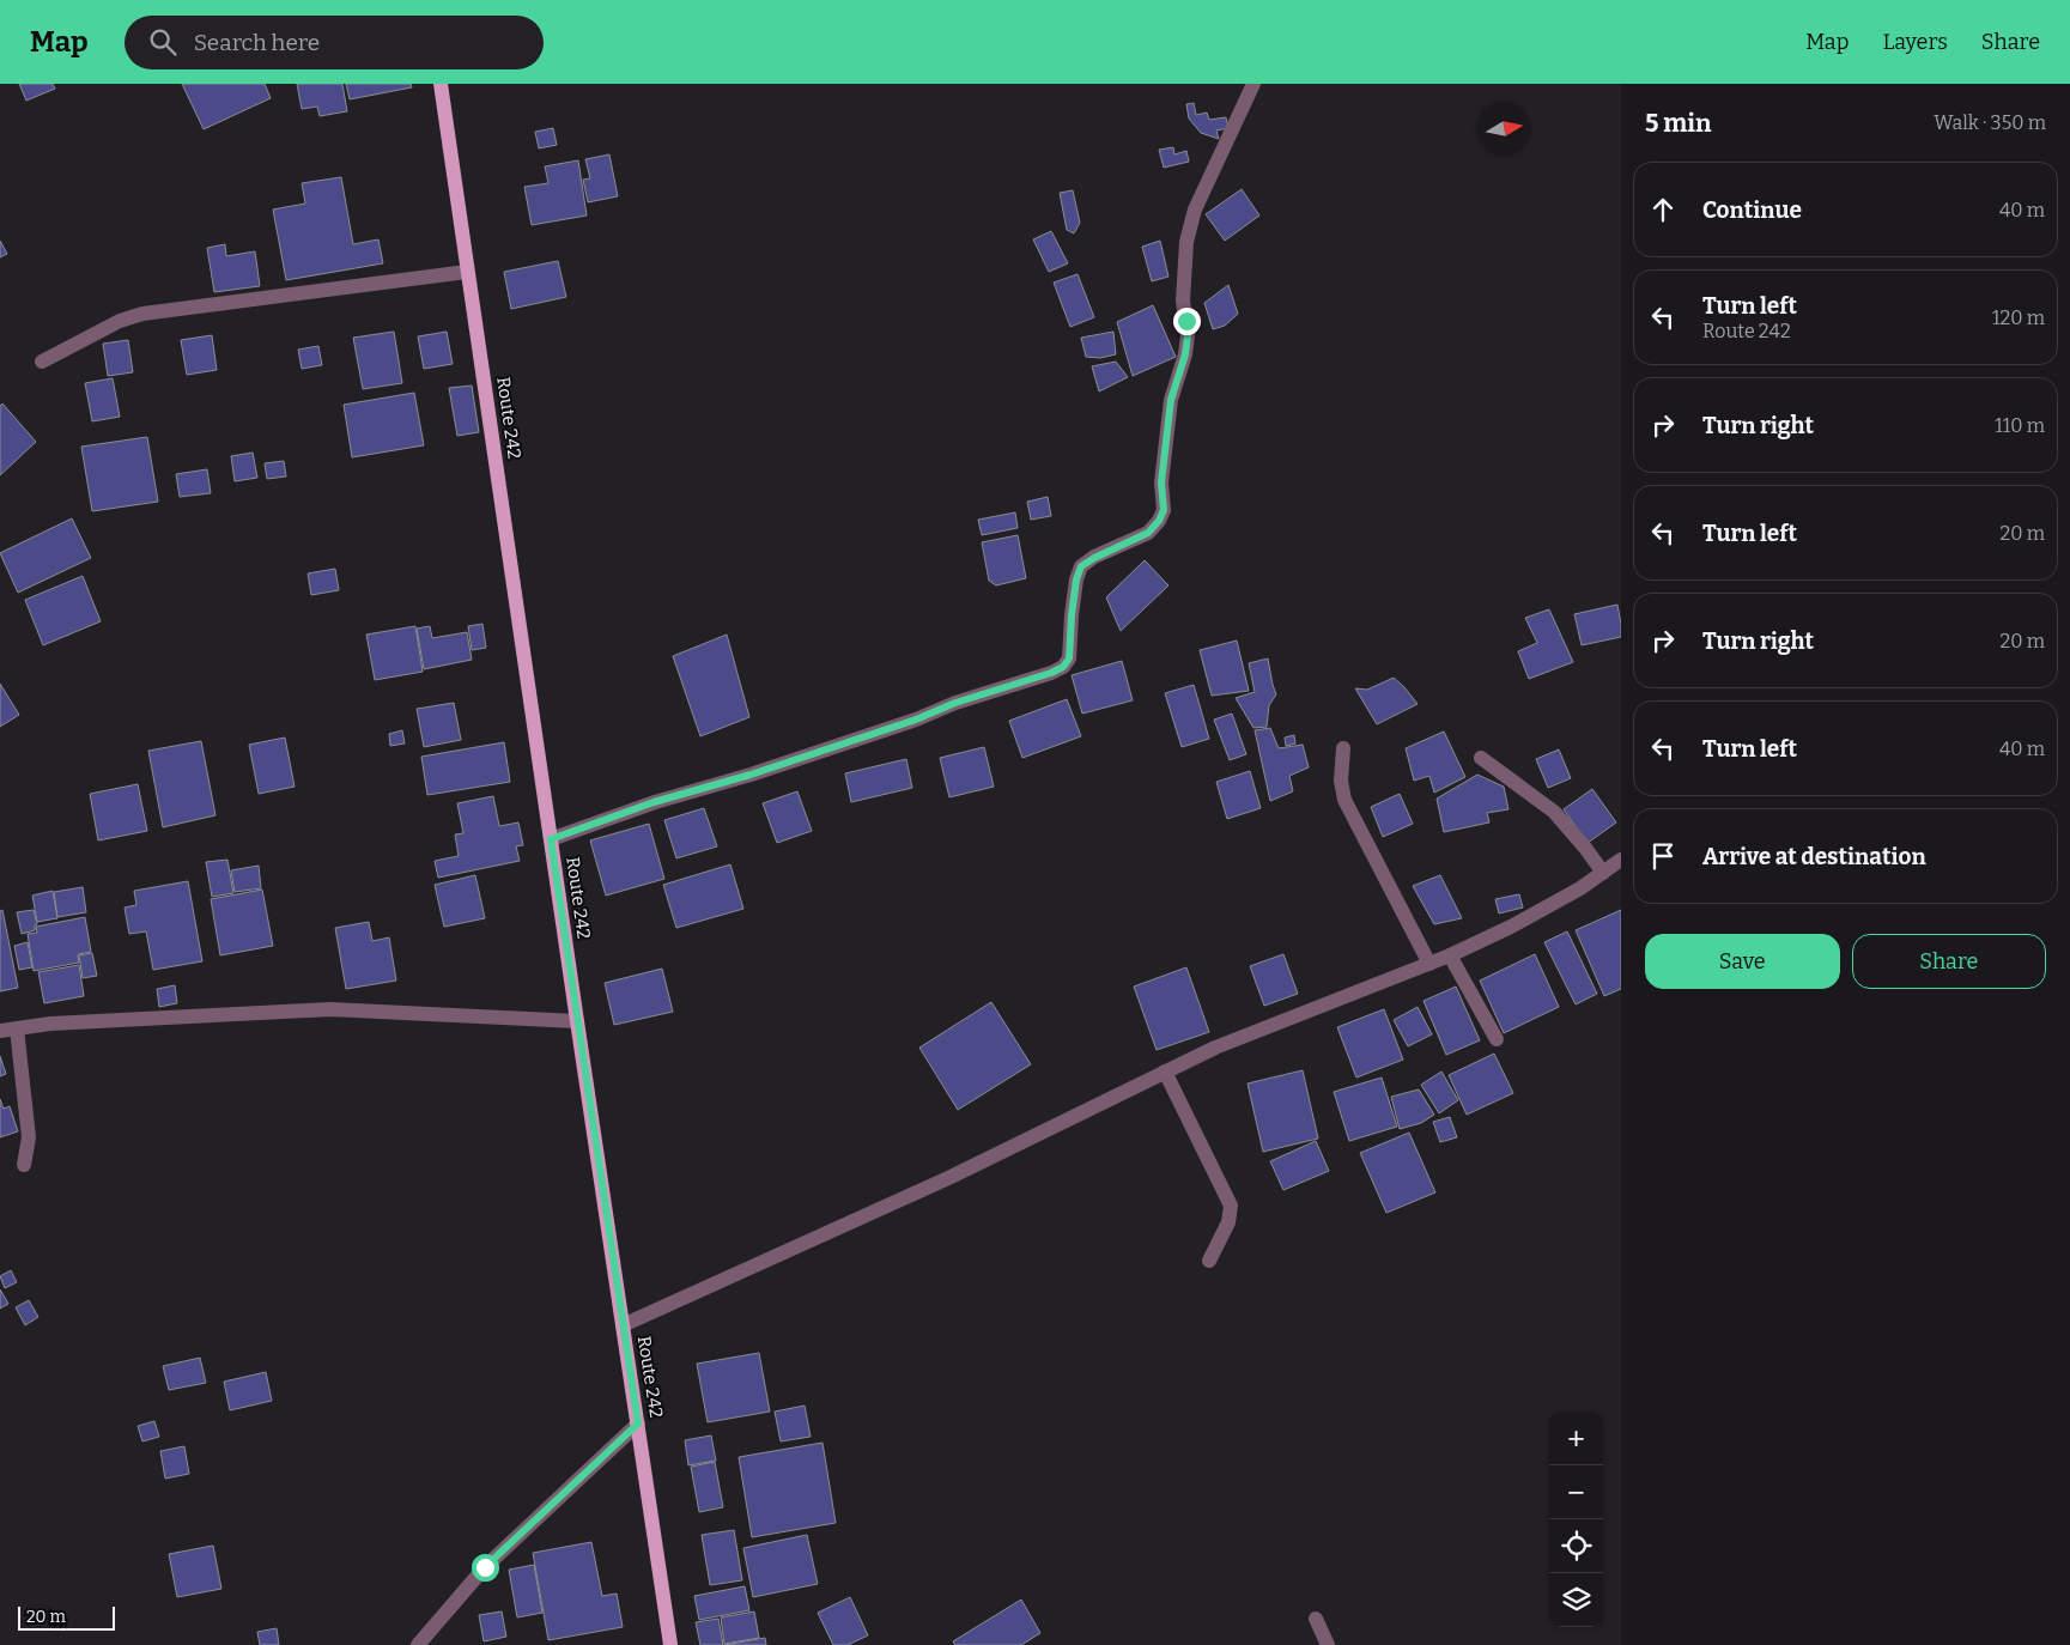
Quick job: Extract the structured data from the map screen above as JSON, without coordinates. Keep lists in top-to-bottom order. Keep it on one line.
{"streets":{"main road":["Route 242"]},"scale_bar":"20 m","north":"right","page":{"header":"Map","search":"Search here","nav":["Map","Layers","Share"],"heading":["5 min","Walk · 350 m"],"list":[["Continue","40 m"],["Turn left","Route 242","120 m"],["Turn right","110 m"],["Turn left","20 m"],["Turn right","20 m"],["Turn left","40 m"],"Arrive at destination"],"buttons":["Save","Share"],"map_buttons":["+","−"],"scale":"20 m"}}
